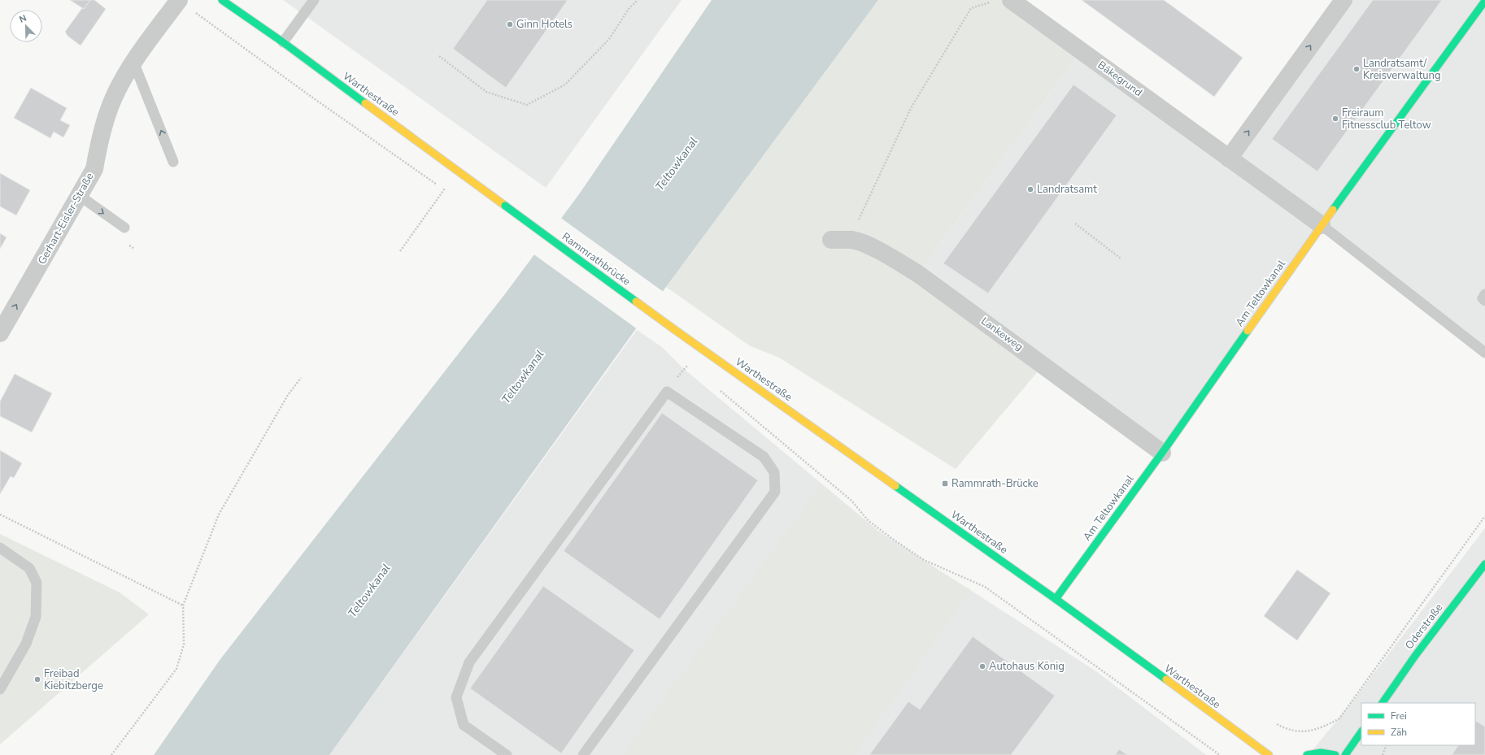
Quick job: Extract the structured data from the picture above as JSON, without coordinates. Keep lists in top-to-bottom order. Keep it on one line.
{"streets":{"street":["Bäkegrund","Warthestraße","Gerhart-Eisler-Straße","Rammrathbrücke","Am Teltowkanal","Lankeweg","Oderstraße"]},"crossings":[["Bäkegrund","Am Teltowkanal"],["Warthestraße","Rammrathbrücke"],["Warthestraße","Am Teltowkanal"],["Am Teltowkanal","Lankeweg"]],"one_way":["Gerhart-Eisler-Straße"],"water":["Teltowkanal"],"places":{"other":["Ginn Hotels","Landratsamt/ Kreisverwaltung","Freiraum Fitnessclub Teltow","Landratsamt","Autohaus König","Freibad Kiebitzberge"],"transit":["Rammrath-Brücke"]},"legend":["Frei","Zäh"],"north":"top left"}
